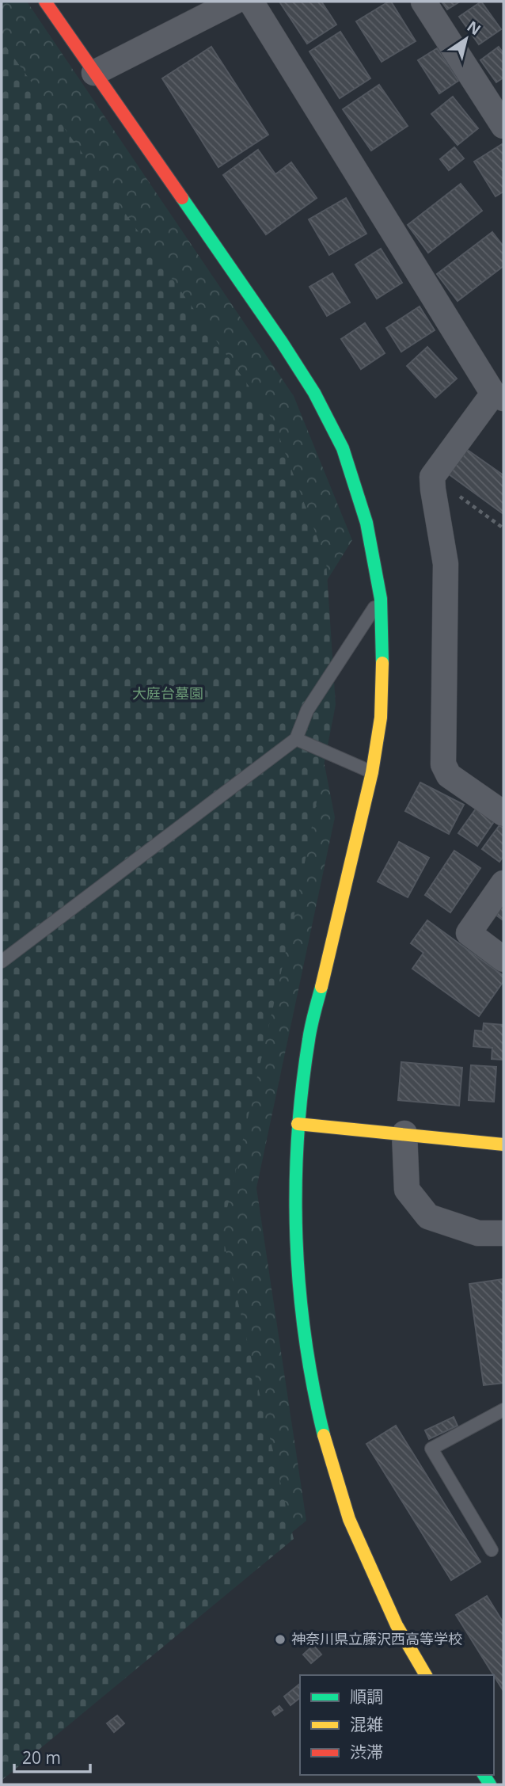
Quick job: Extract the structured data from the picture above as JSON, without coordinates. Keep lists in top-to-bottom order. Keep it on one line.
{"parks":["大庭台墓園"],"places":["神奈川県立藤沢西高等学校"],"legend":["順調","混雑","渋滞"],"scale_bar":"20 m","north":"top right"}
